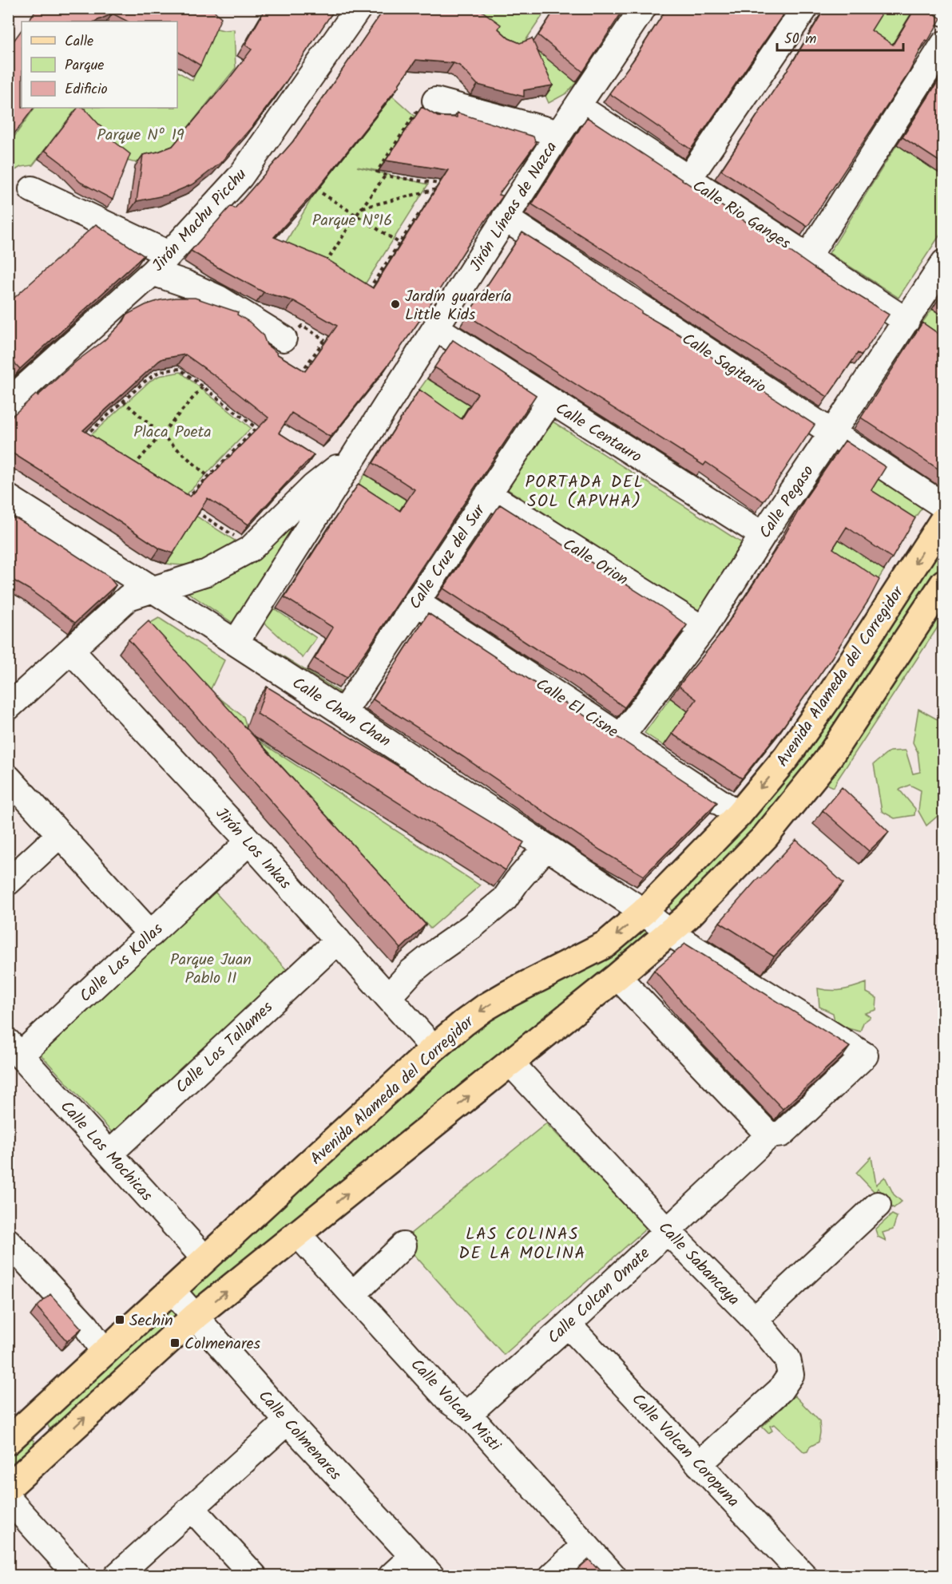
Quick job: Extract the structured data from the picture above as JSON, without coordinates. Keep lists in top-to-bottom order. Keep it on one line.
{"streets":{"main road":["Avenida Alameda del Corregidor"],"street":["Jirón Líneas de Nazca","Calle Rio Ganges","Jirón Machu Picchu","Calle Sagitario","Calle Centauro","Calle Pegaso","Calle Cruz del Sur","Calle Orion","Calle El Cisne","Calle Chan Chan","Jirón Los Inkas","Calle Las Kollas","Calle Los Tallames","Calle Los Mochicas","Calle Sabancaya","Calle Colcan Omate","Calle Volcan Misti","Calle Colmenares","Calle Volcan Coropuna"]},"crossings":[["Jirón Líneas de Nazca","Calle Rio Ganges"],["Jirón Líneas de Nazca","Calle Sagitario"],["Jirón Líneas de Nazca","Calle Centauro"],["Jirón Líneas de Nazca","Calle Chan Chan"],["Jirón Líneas de Nazca","Jirón Los Inkas"],["Calle Rio Ganges","Calle Pegaso"],["Calle Sagitario","Calle Pegaso"],["Calle Centauro","Calle Pegaso"],["Calle Centauro","Calle Cruz del Sur"],["Calle Pegaso","Calle Orion"],["Calle Pegaso","Calle El Cisne"],["Calle Cruz del Sur","Calle Orion"],["Calle Cruz del Sur","Calle El Cisne"],["Calle Cruz del Sur","Calle Chan Chan"],["Avenida Alameda del Corregidor","Calle El Cisne"],["Avenida Alameda del Corregidor","Calle Chan Chan"],["Avenida Alameda del Corregidor","Jirón Los Inkas"],["Avenida Alameda del Corregidor","Calle Los Mochicas"],["Avenida Alameda del Corregidor","Calle Colmenares"],["Calle Chan Chan","Calle Colcan Omate"],["Jirón Los Inkas","Calle Las Kollas"],["Jirón Los Inkas","Calle Los Tallames"],["Calle Las Kollas","Calle Los Mochicas"],["Calle Los Tallames","Calle Los Mochicas"],["Calle Sabancaya","Calle Colcan Omate"],["Calle Sabancaya","Calle Volcan Coropuna"],["Calle Colcan Omate","Calle Volcan Misti"],["Calle Colcan Omate","Calle Volcan Coropuna"]],"districts":["PORTADA DEL SOL (APVHA)","LAS COLINAS DE LA MOLINA"],"parks":["Parque Nº 19","Parque N°16","Placa Poeta","Parque Juan Pablo II"],"places":{"other":["Jardín guardería Little Kids"],"transit":["Sechin","Colmenares"]},"legend":["Calle","Parque","Edificio"],"scale_bar":"50 m"}
